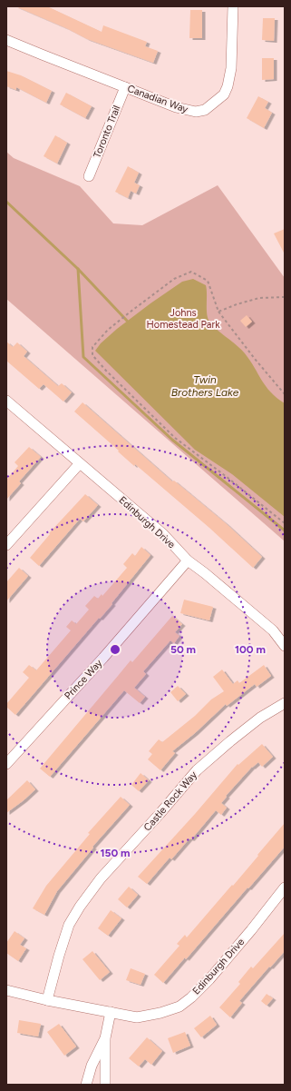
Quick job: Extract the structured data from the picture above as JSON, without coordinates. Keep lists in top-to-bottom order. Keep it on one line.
{"streets":{"street":["Canadian Way","Toronto Trail","Edinburgh Drive","Prince Way","Castle Rock Way"]},"crossings":[["Canadian Way","Toronto Trail"],["Edinburgh Drive","Prince Way"],["Edinburgh Drive","Castle Rock Way"]],"water":["Twin Brothers Lake"],"parks":["Johns Homestead Park"],"rings":["50 m","100 m","150 m"]}
